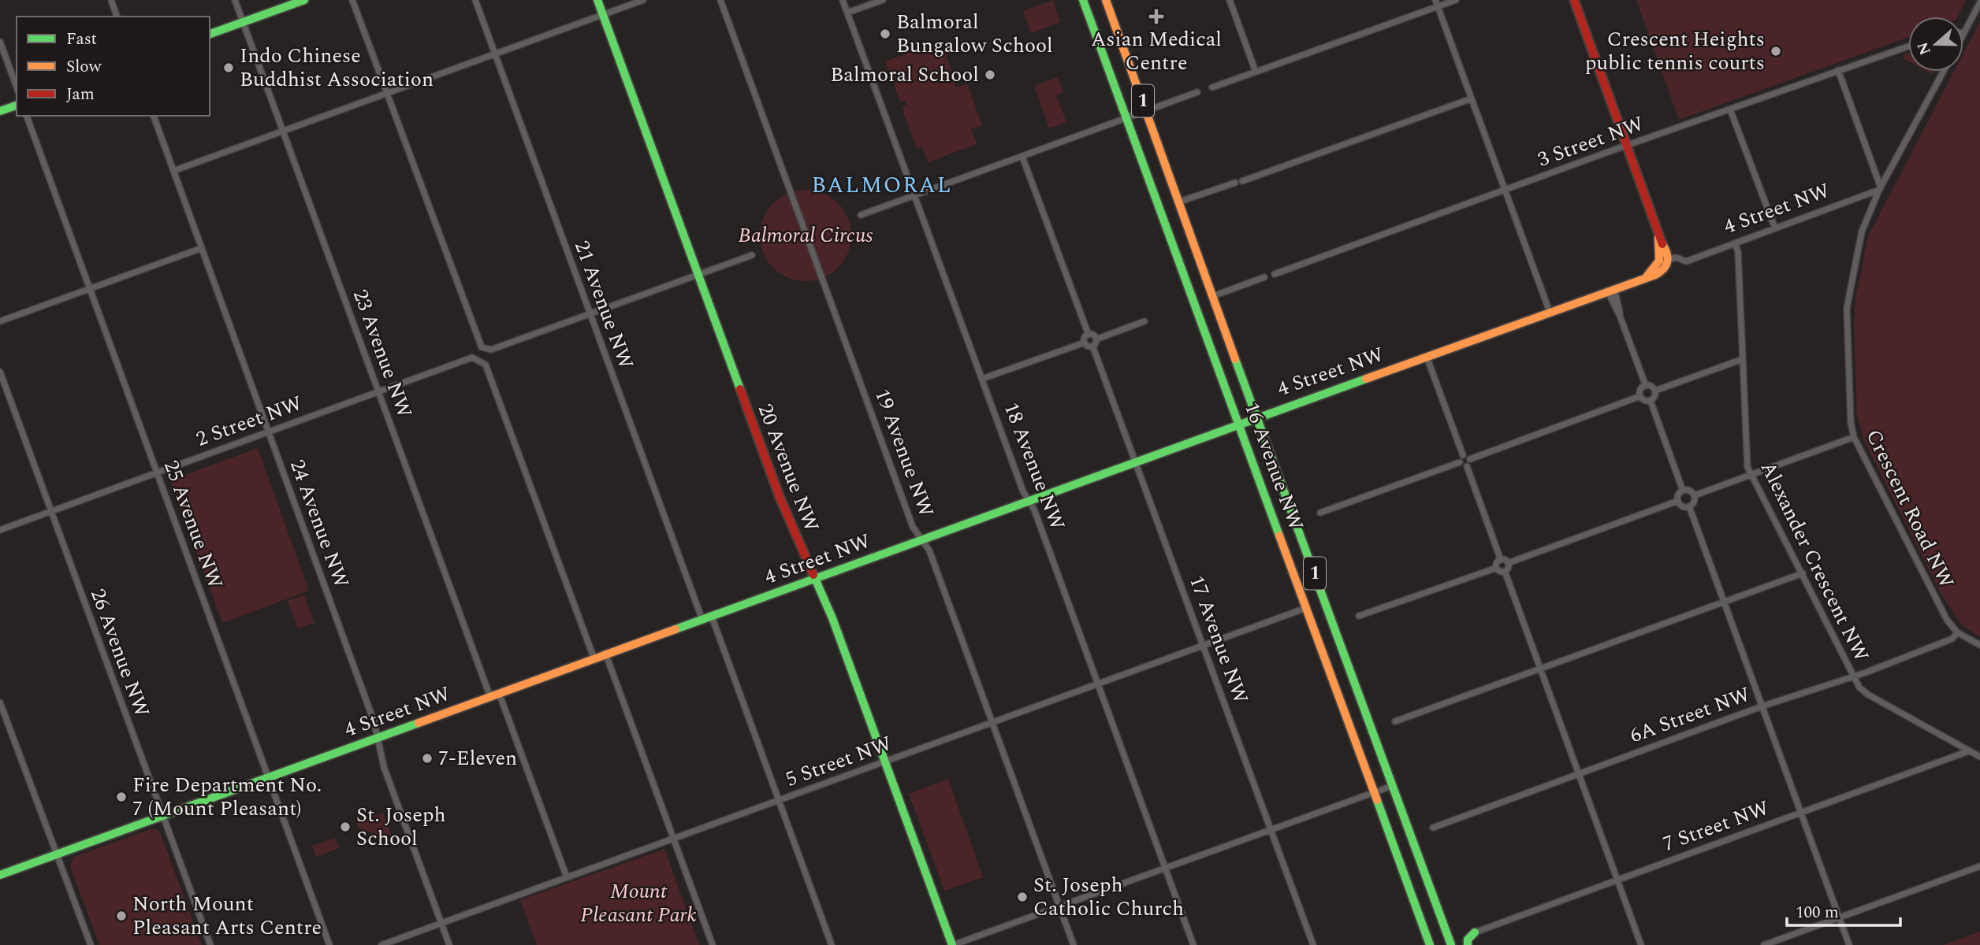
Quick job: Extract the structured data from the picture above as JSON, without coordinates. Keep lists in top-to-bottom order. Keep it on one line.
{"streets":{"main road":["1","4 Street NW","16 Avenue NW","20 Avenue NW"],"street":["3 Street NW","21 Avenue NW","23 Avenue NW","2 Street NW","19 Avenue NW","18 Avenue NW","Crescent Road NW","24 Avenue NW","25 Avenue NW","Alexander Crescent NW","17 Avenue NW","26 Avenue NW","6A Street NW","5 Street NW","7 Street NW"]},"crossings":[["4 Street NW","21 Avenue NW"],["4 Street NW","23 Avenue NW"],["4 Street NW","2 Street NW"],["4 Street NW","19 Avenue NW"],["4 Street NW","18 Avenue NW"],["4 Street NW","16 Avenue NW"],["4 Street NW","20 Avenue NW"],["4 Street NW","Crescent Road NW"],["4 Street NW","24 Avenue NW"],["4 Street NW","25 Avenue NW"],["4 Street NW","Alexander Crescent NW"],["4 Street NW","17 Avenue NW"],["4 Street NW","26 Avenue NW"],["23 Avenue NW","2 Street NW"],["2 Street NW","24 Avenue NW"],["2 Street NW","25 Avenue NW"],["2 Street NW","26 Avenue NW"],["19 Avenue NW","5 Street NW"],["18 Avenue NW","5 Street NW"],["16 Avenue NW","5 Street NW"],["20 Avenue NW","5 Street NW"],["Crescent Road NW","6A Street NW"],["24 Avenue NW","5 Street NW"],["Alexander Crescent NW","6A Street NW"],["Alexander Crescent NW","7 Street NW"],["17 Avenue NW","5 Street NW"]],"districts":["BALMORAL"],"parks":["Balmoral Circus","Mount Pleasant Park"],"places":{"health":["Asian Medical Centre"],"other":["Balmoral Bungalow School","Crescent Heights public tennis courts","Indo Chinese Buddhist Association","Balmoral School","7-Eleven","Fire Department No. 7 (Mount Pleasant)","St. Joseph School","St. Joseph Catholic Church","North Mount Pleasant Arts Centre"]},"legend":["Fast","Slow","Jam"],"scale_bar":"100 m","north":"left"}
